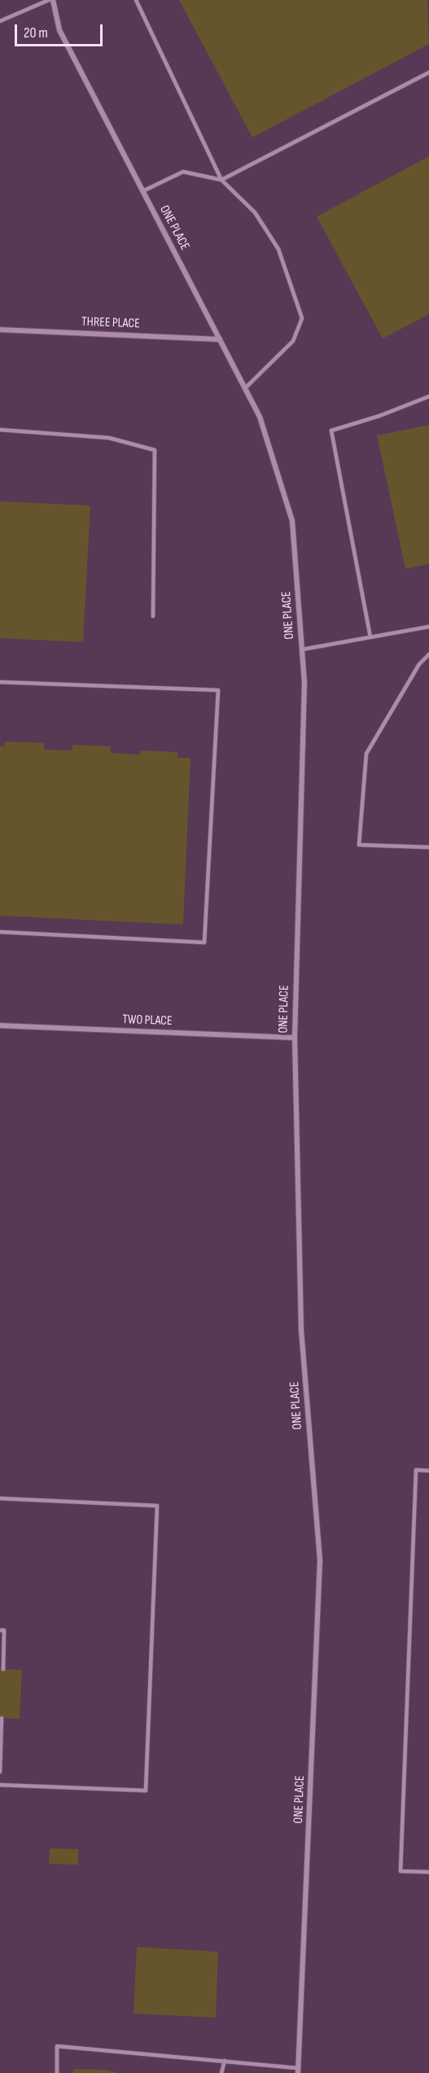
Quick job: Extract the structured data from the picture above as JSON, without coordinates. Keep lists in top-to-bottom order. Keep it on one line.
{"streets":{"street":["ONE PLACE","THREE PLACE","TWO PLACE"]},"crossings":[["ONE PLACE","THREE PLACE"],["ONE PLACE","TWO PLACE"]],"scale_bar":"20 m"}
